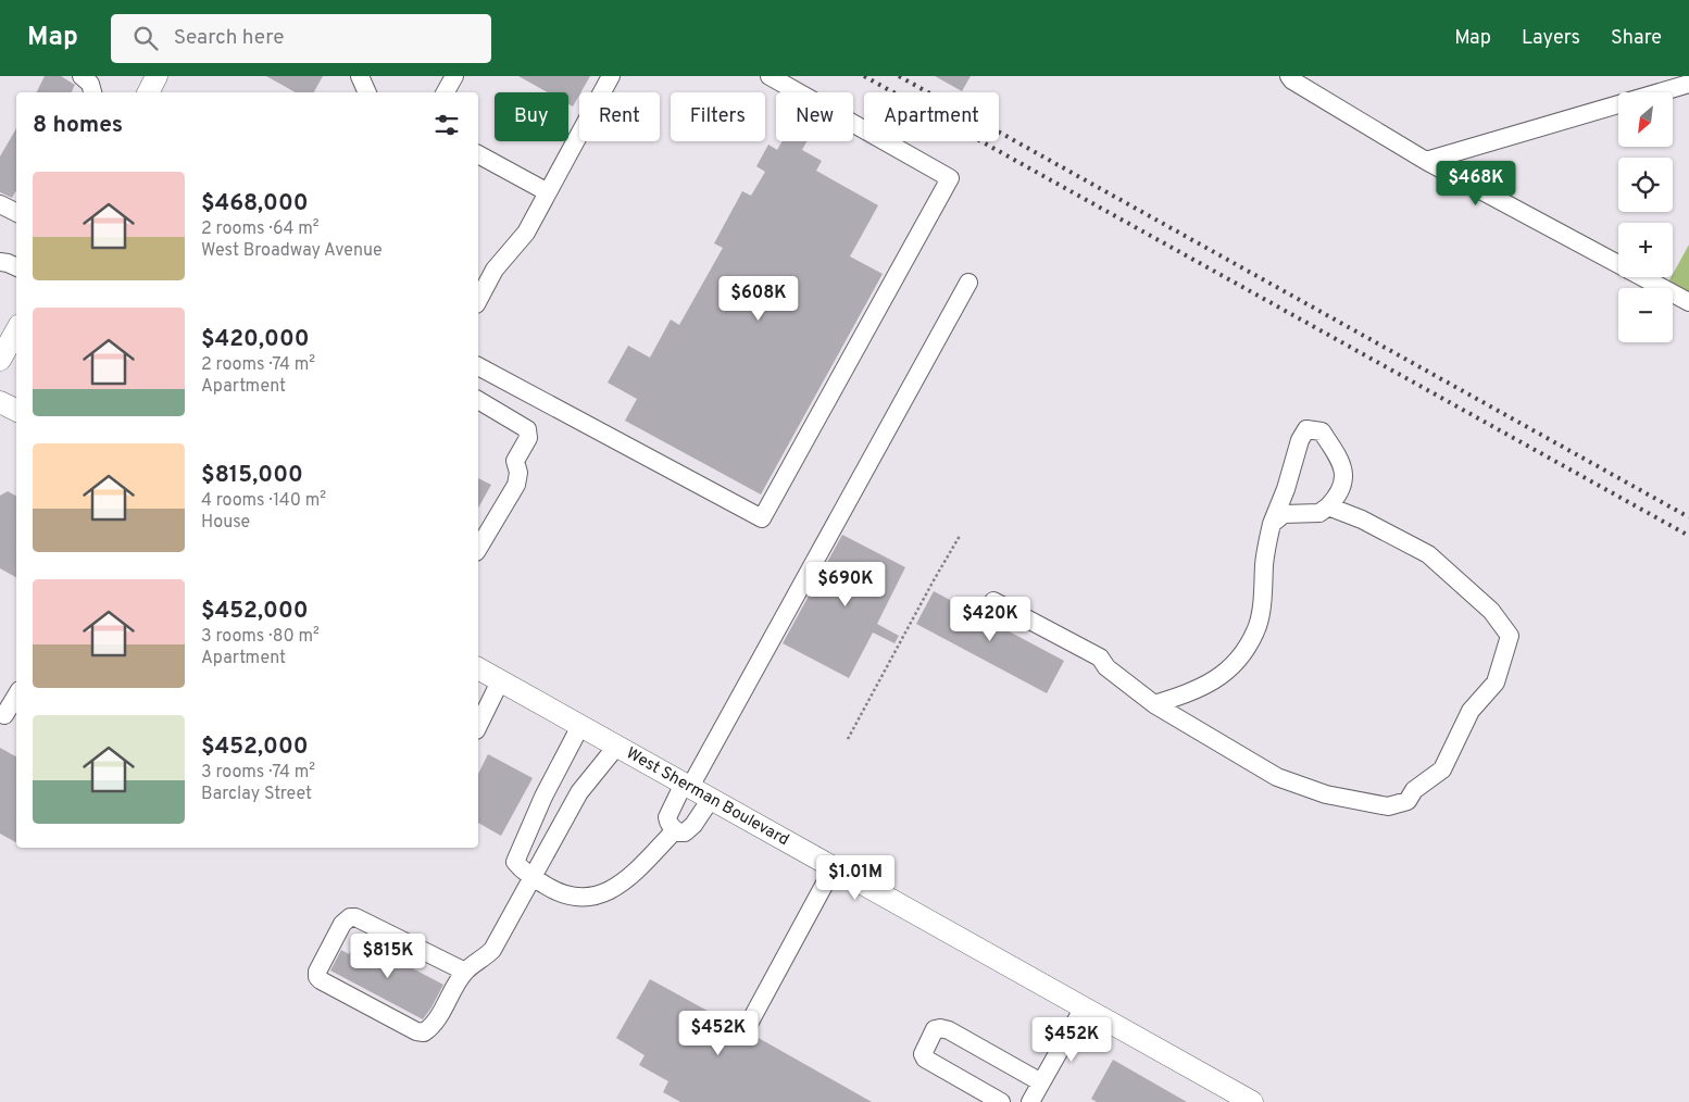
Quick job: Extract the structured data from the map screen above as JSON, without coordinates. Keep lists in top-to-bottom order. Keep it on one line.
{"streets":{"main road":["West Sherman Boulevard"]},"north":"bottom left","page":{"header":"Map","search":"Search here","nav":["Map","Layers","Share"],"map_buttons":["+","−"],"chip":["Buy","Rent","Filters","New","Apartment"],"heading":"8 homes","list":[{"name":"$468,000","note":"2 rooms · 64 m² · West Broadway Avenue"},{"name":"$420,000","note":"2 rooms · 74 m² · Apartment"},{"name":"$815,000","note":"4 rooms · 140 m² · House"},{"name":"$452,000","note":"3 rooms · 80 m² · Apartment"},{"name":"$452,000","note":"3 rooms · 74 m² · Barclay Street"}],"price":["$468K","$608K","$690K","$420K","$1.01M","$815K","$452K","$452K"]}}
